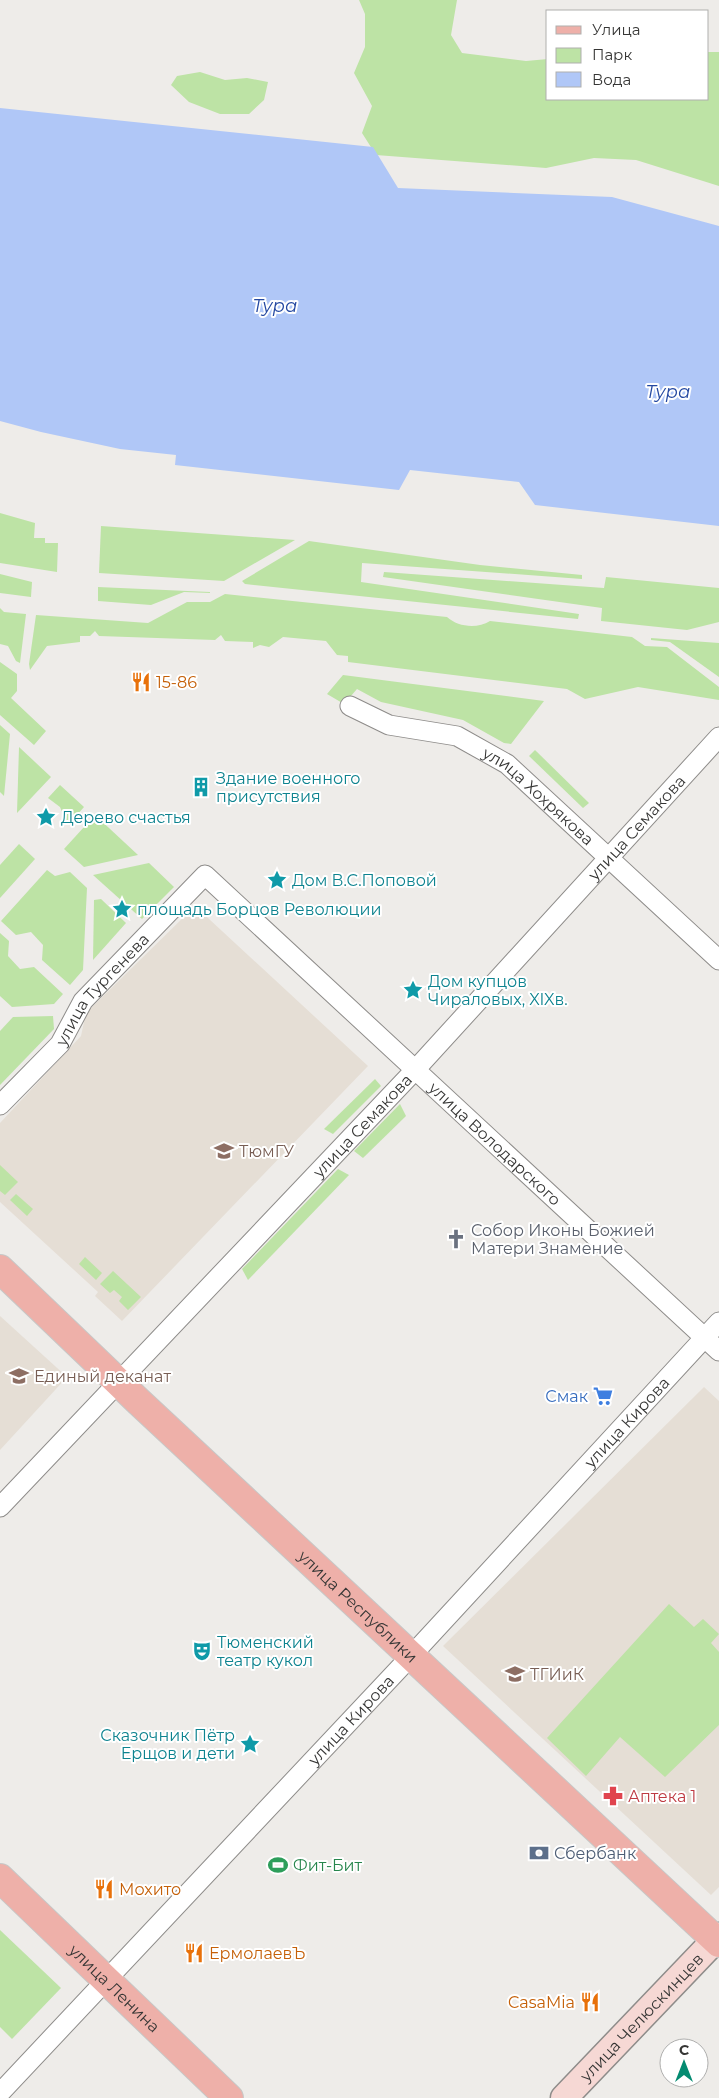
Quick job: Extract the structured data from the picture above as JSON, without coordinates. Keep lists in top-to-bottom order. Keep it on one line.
{"streets":{"main road":["улица Республики","улица Ленина","улица Челюскинцев"],"street":["улица Хохрякова","улица Семакова","улица Тургенева","улица Володарского","улица Кирова"]},"crossings":[["улица Хохрякова","улица Семакова"],["улица Семакова","улица Володарского"],["улица Семакова","улица Республики"],["улица Тургенева","улица Володарского"],["улица Володарского","улица Кирова"],["улица Кирова","улица Республики"],["улица Кирова","улица Ленина"],["улица Республики","улица Челюскинцев"]],"water":["Тура"],"places":{"restaurant":["15-86","Мохито","ЕрмолаевЪ","CasaMia"],"building":["Здание военного присутствия"],"place":["Дерево счастья","Дом В.С.Поповой","площадь Борцов Революции","Дом купцов Чираловых, XIXв.","Сказочник Пётр Ерщов и дети"],"school or university":["ТюмГУ","Единый деканат","ТГИиК"],"church":["Собор Иконы Божией Матери Знамение"],"supermarket":["Смак"],"theatre":["Тюменский театр кукол"],"pharmacy":["Аптека 1"],"bank":["Сбербанк"],"sports":["Фит-Бит"]},"legend":["Улица","Парк","Вода"],"north":"top"}
